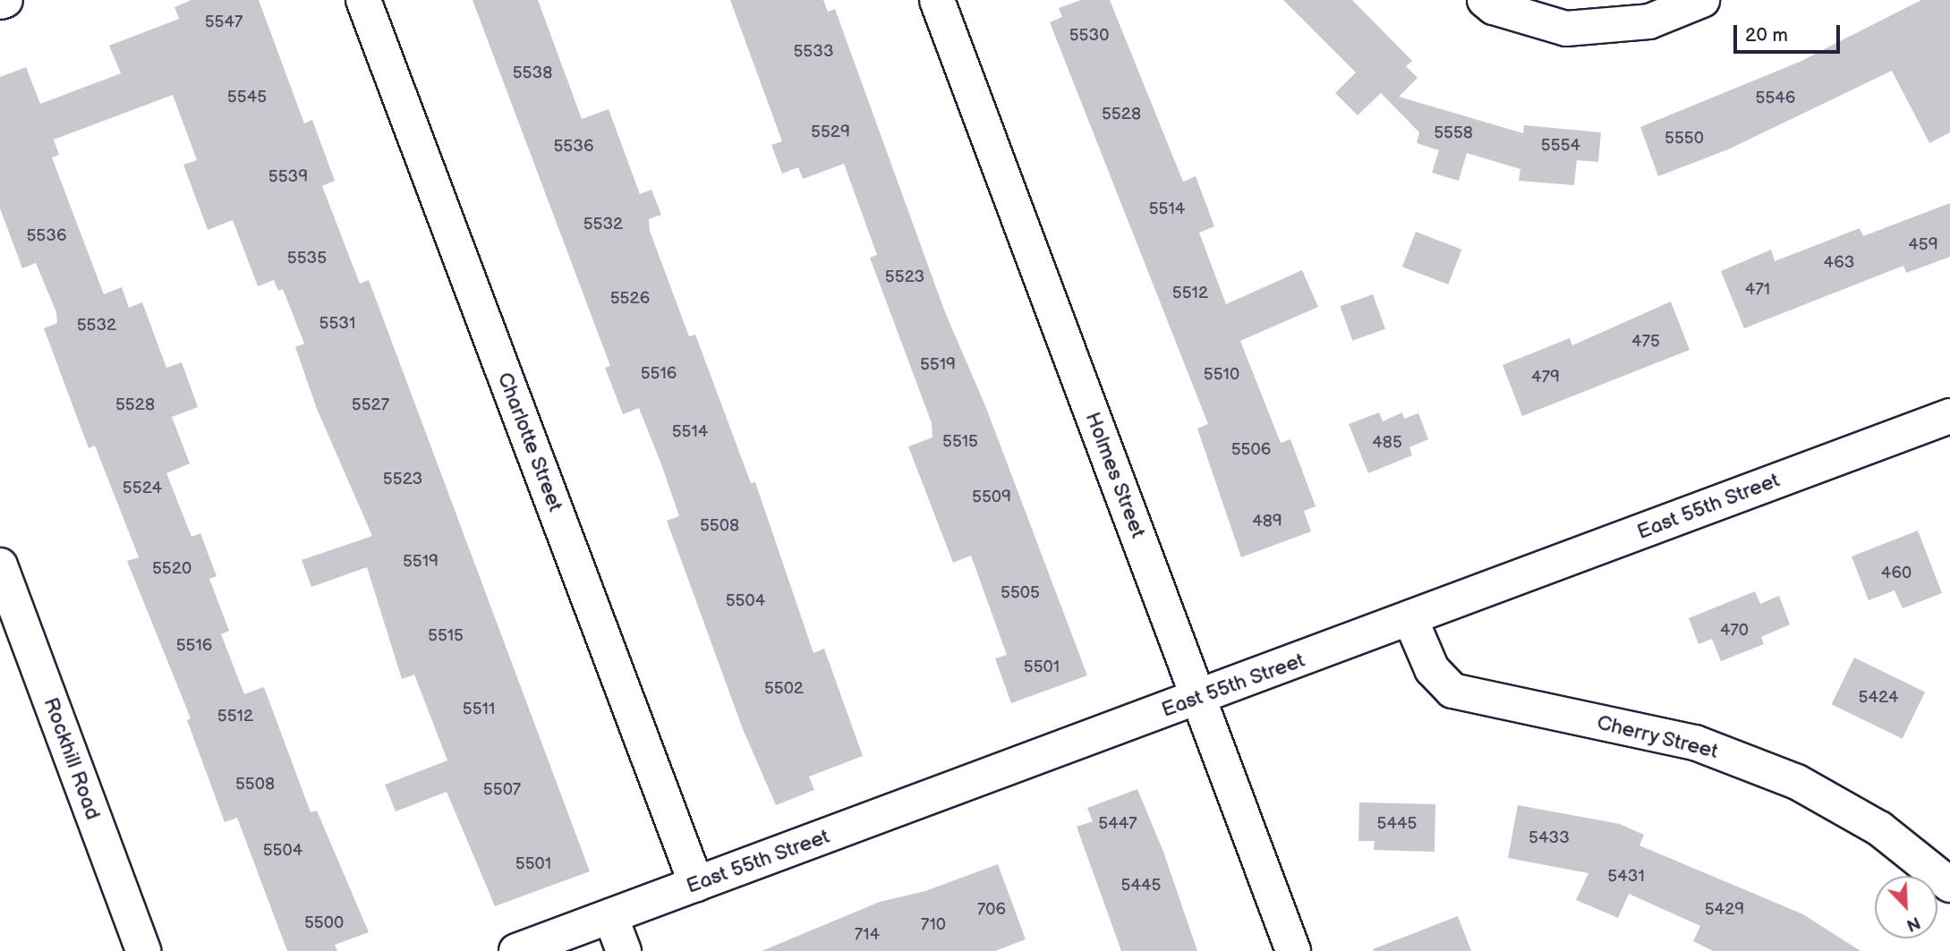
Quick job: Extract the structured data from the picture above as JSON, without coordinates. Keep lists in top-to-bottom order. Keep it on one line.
{"streets":{"street":["Charlotte Street","Holmes Street","East 55th Street","Cherry Street","Rockhill Road"]},"crossings":[["Charlotte Street","East 55th Street"],["Holmes Street","East 55th Street"],["East 55th Street","Cherry Street"]],"house_numbers":["5547","5530","5533","5538","5545","5546","5528","5529","5558","5550","5554","5536","5539","5514","5532","5536","459","5535","463","5523","471","5512","5526","5531","5532","475","5519","5516","5510","479","5528","5527","5514","5515","485","5506","5523","5524","5509","489","5508","5519","5520","460","5505","5504","470","5515","5516","5501","5502","5424","5511","5512","5508","5507","5447","5445","5433","5504","5501","5431","5445","706","5429","5500","710","714"],"scale_bar":"20 m","north":"bottom right"}
